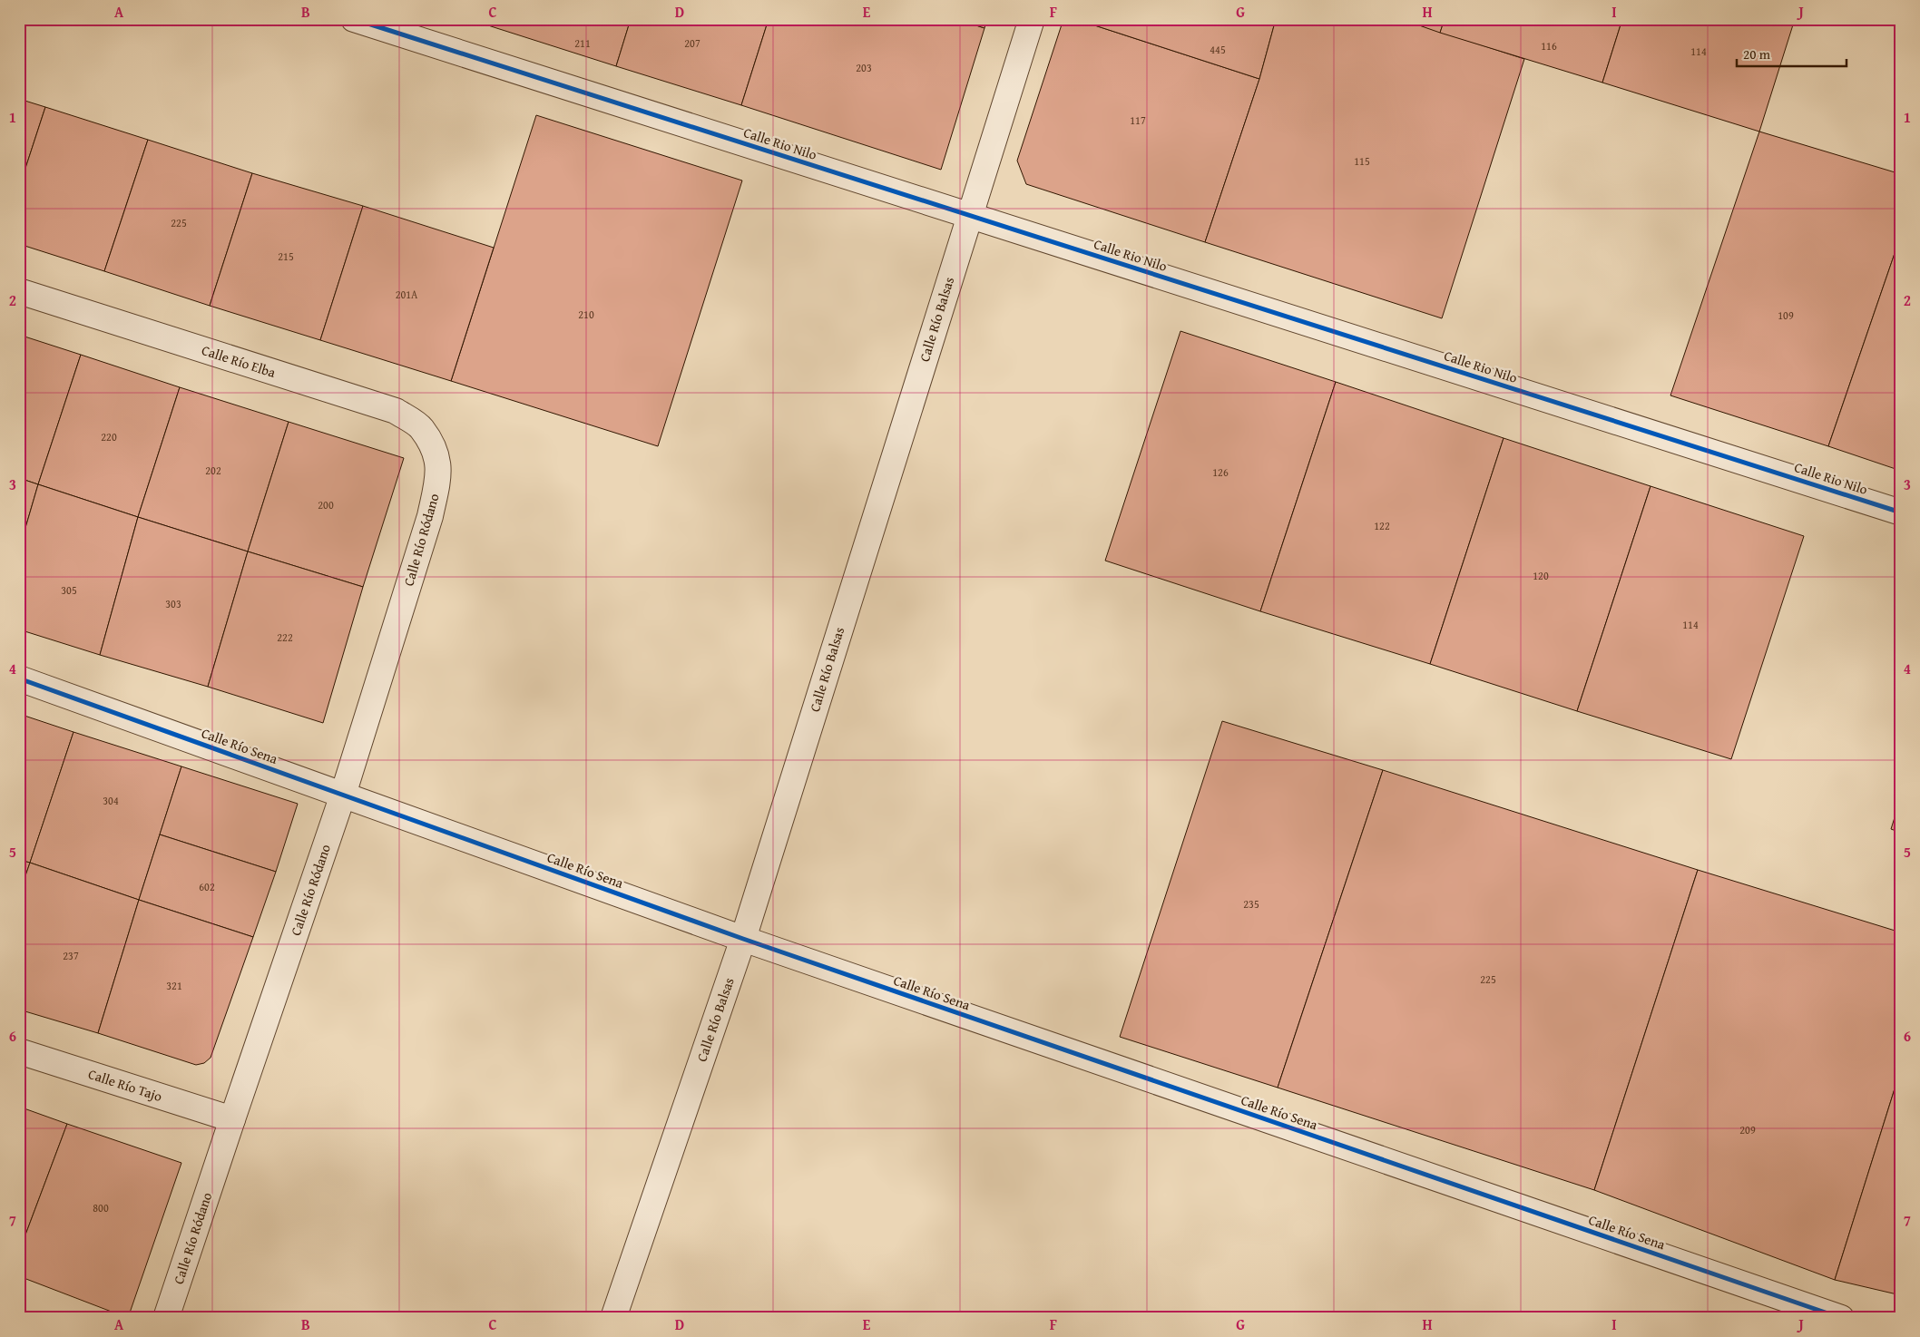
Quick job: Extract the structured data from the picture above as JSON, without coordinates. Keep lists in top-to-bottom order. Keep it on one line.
{"streets":{"street":["Calle Rio Nilo","Calle Río Balsas","Calle Río Elba","Calle Río Ródano","Calle Río Sena","Calle Río Tajo"]},"crossings":[["Calle Rio Nilo","Calle Río Balsas"],["Calle Río Balsas","Calle Río Sena"],["Calle Río Elba","Calle Río Ródano"],["Calle Río Ródano","Calle Río Sena"],["Calle Río Ródano","Calle Río Tajo"]],"house_numbers":["211","207","116","445","114","203","117","115","225","215","201A","210","109","220","202","126","200","122","120","305","303","114","222","304","602","235","237","225","321","209","800"],"scale_bar":"20 m","grid":{"columns":["A","B","C","D","E","F","G","H","I","J"],"rows":["1","2","3","4","5","6","7"]}}
